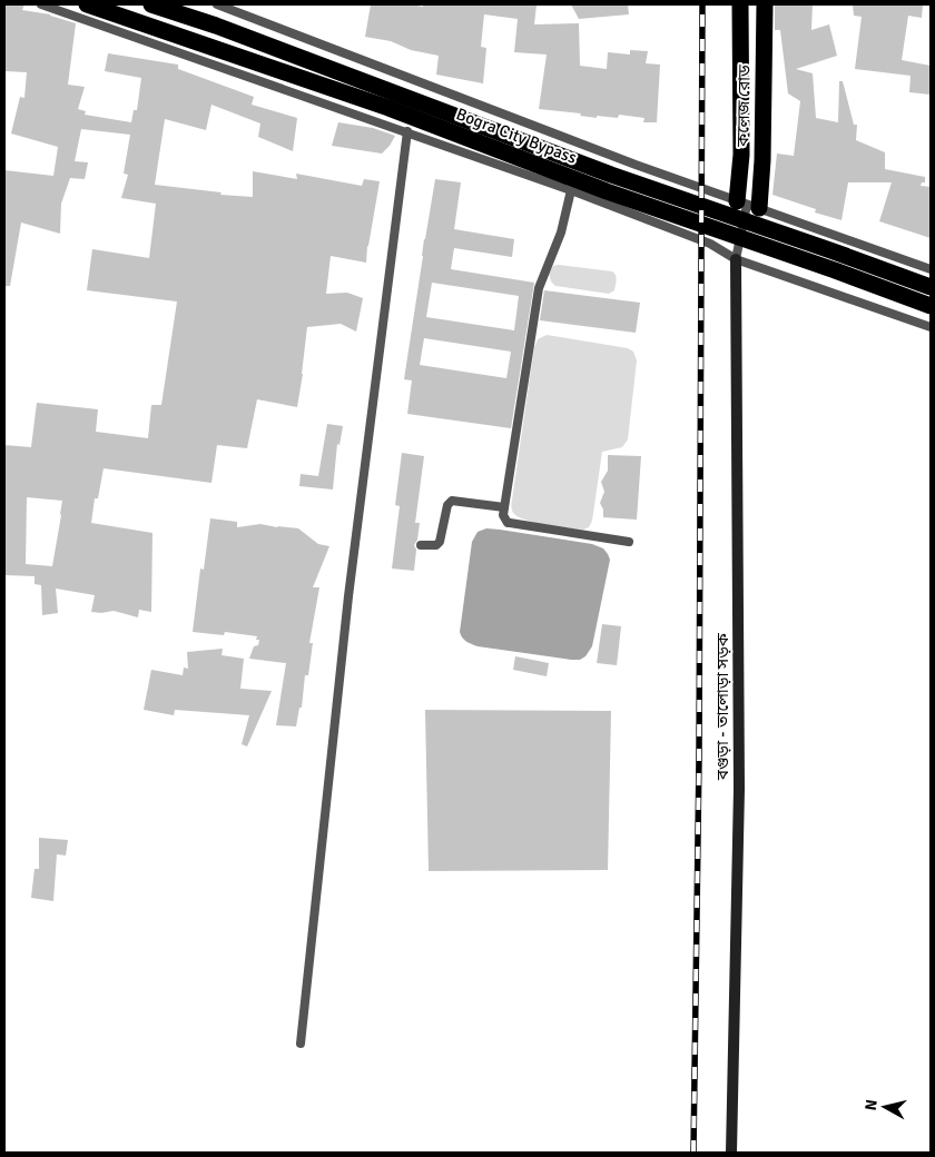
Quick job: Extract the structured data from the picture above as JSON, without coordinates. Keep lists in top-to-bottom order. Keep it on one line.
{"streets":{"highway":["কলেজ রোড","Bogra City Bypass"],"street":["বগুড়া - তালোড়া সড়ক"]},"north":"left"}
